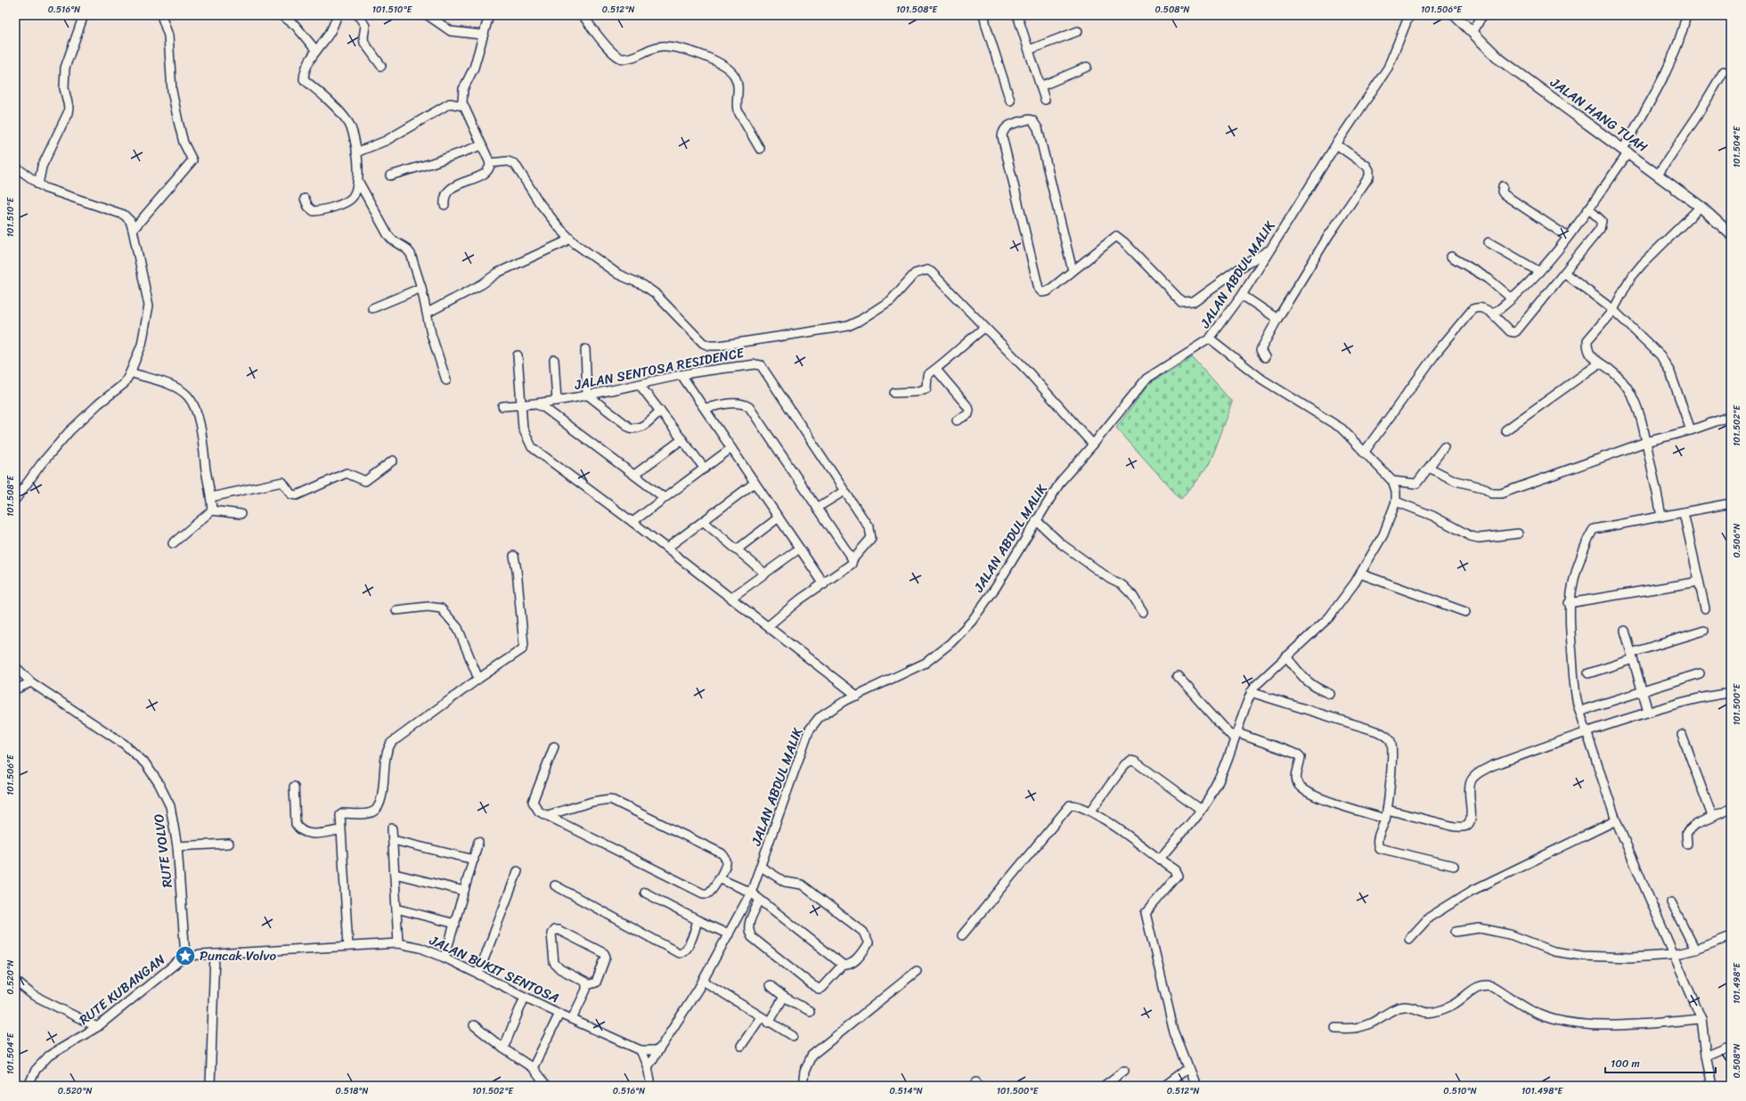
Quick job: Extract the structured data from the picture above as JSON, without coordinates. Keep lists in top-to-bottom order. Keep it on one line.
{"streets":{"main road":["JALAN HANG TUAH"],"street":["JALAN ABDUL MALIK","JALAN SENTOSA RESIDENCE","RUTE VOLVO","JALAN BUKIT SENTOSA","RUTE KUBANGAN"]},"crossings":[["JALAN ABDUL MALIK","JALAN BUKIT SENTOSA"],["RUTE VOLVO","JALAN BUKIT SENTOSA"],["RUTE VOLVO","RUTE KUBANGAN"],["JALAN BUKIT SENTOSA","RUTE KUBANGAN"]],"places":{"place":["Puncak Volvo"]},"scale_bar":"100 m","coordinates":["0.516°N","101.510°E","0.512°N","101.508°E","0.508°N","101.506°E","101.504°E","101.502°E","0.506°N","101.500°E","0.520°N","101.498°E","0.518°N","0.514°N","0.510°N"]}
